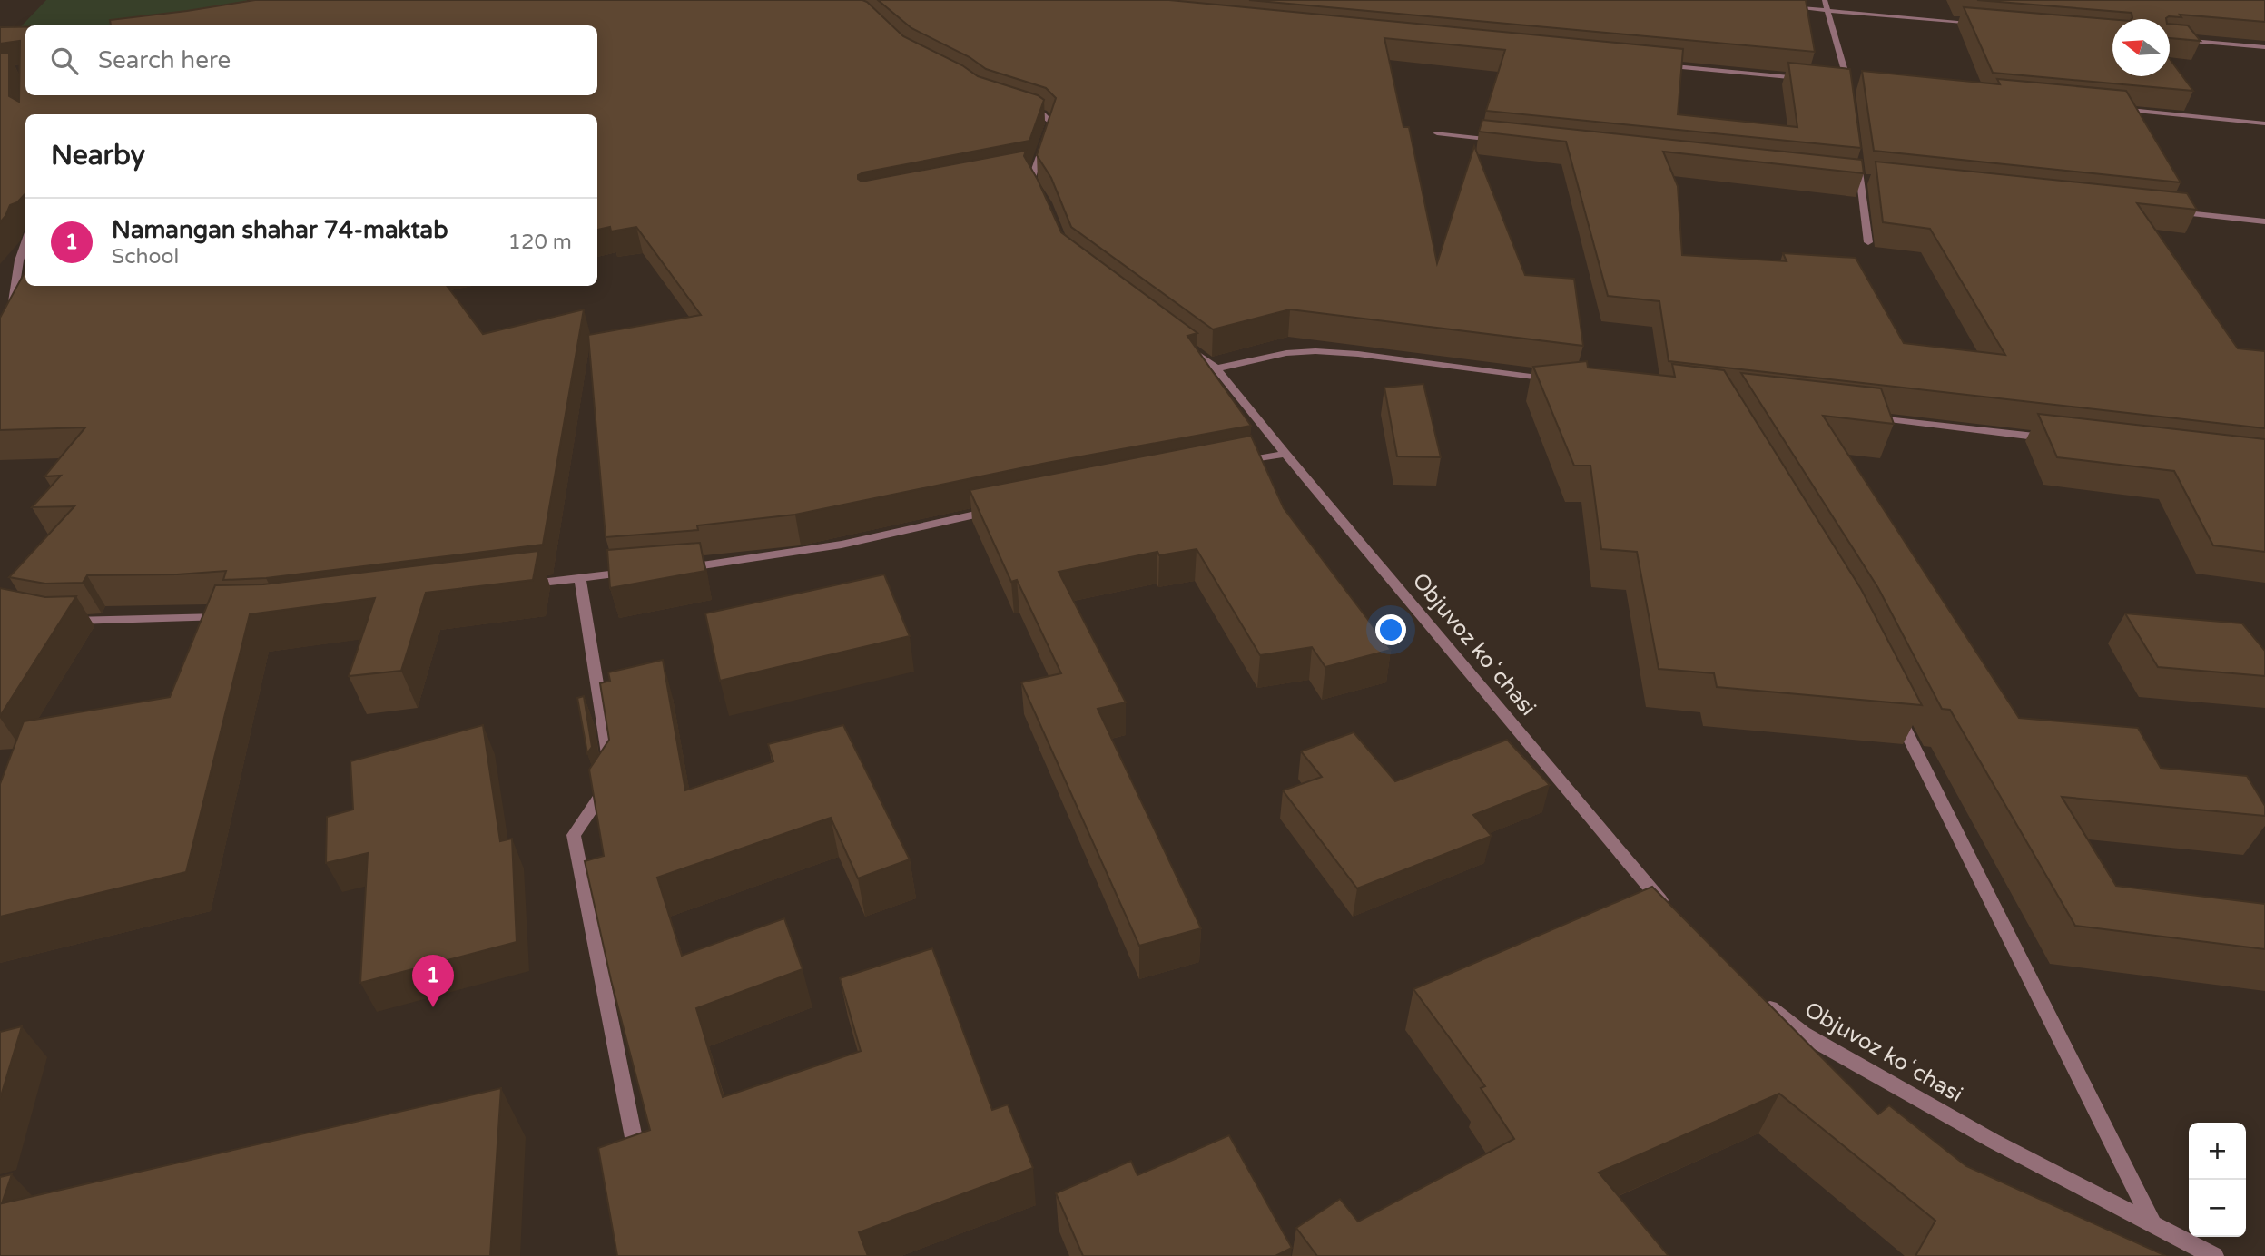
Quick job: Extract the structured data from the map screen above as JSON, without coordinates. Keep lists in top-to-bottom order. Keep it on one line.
{"streets":{"street":["Objuvoz koʻchasi"]},"north":"left","page":{"search":"Search here","heading":"Nearby","list":[{"mark":"1","name":"Namangan shahar 74-maktab","note":"School","value":"120 m"}],"pins":"1","map_buttons":["+","−"]}}
